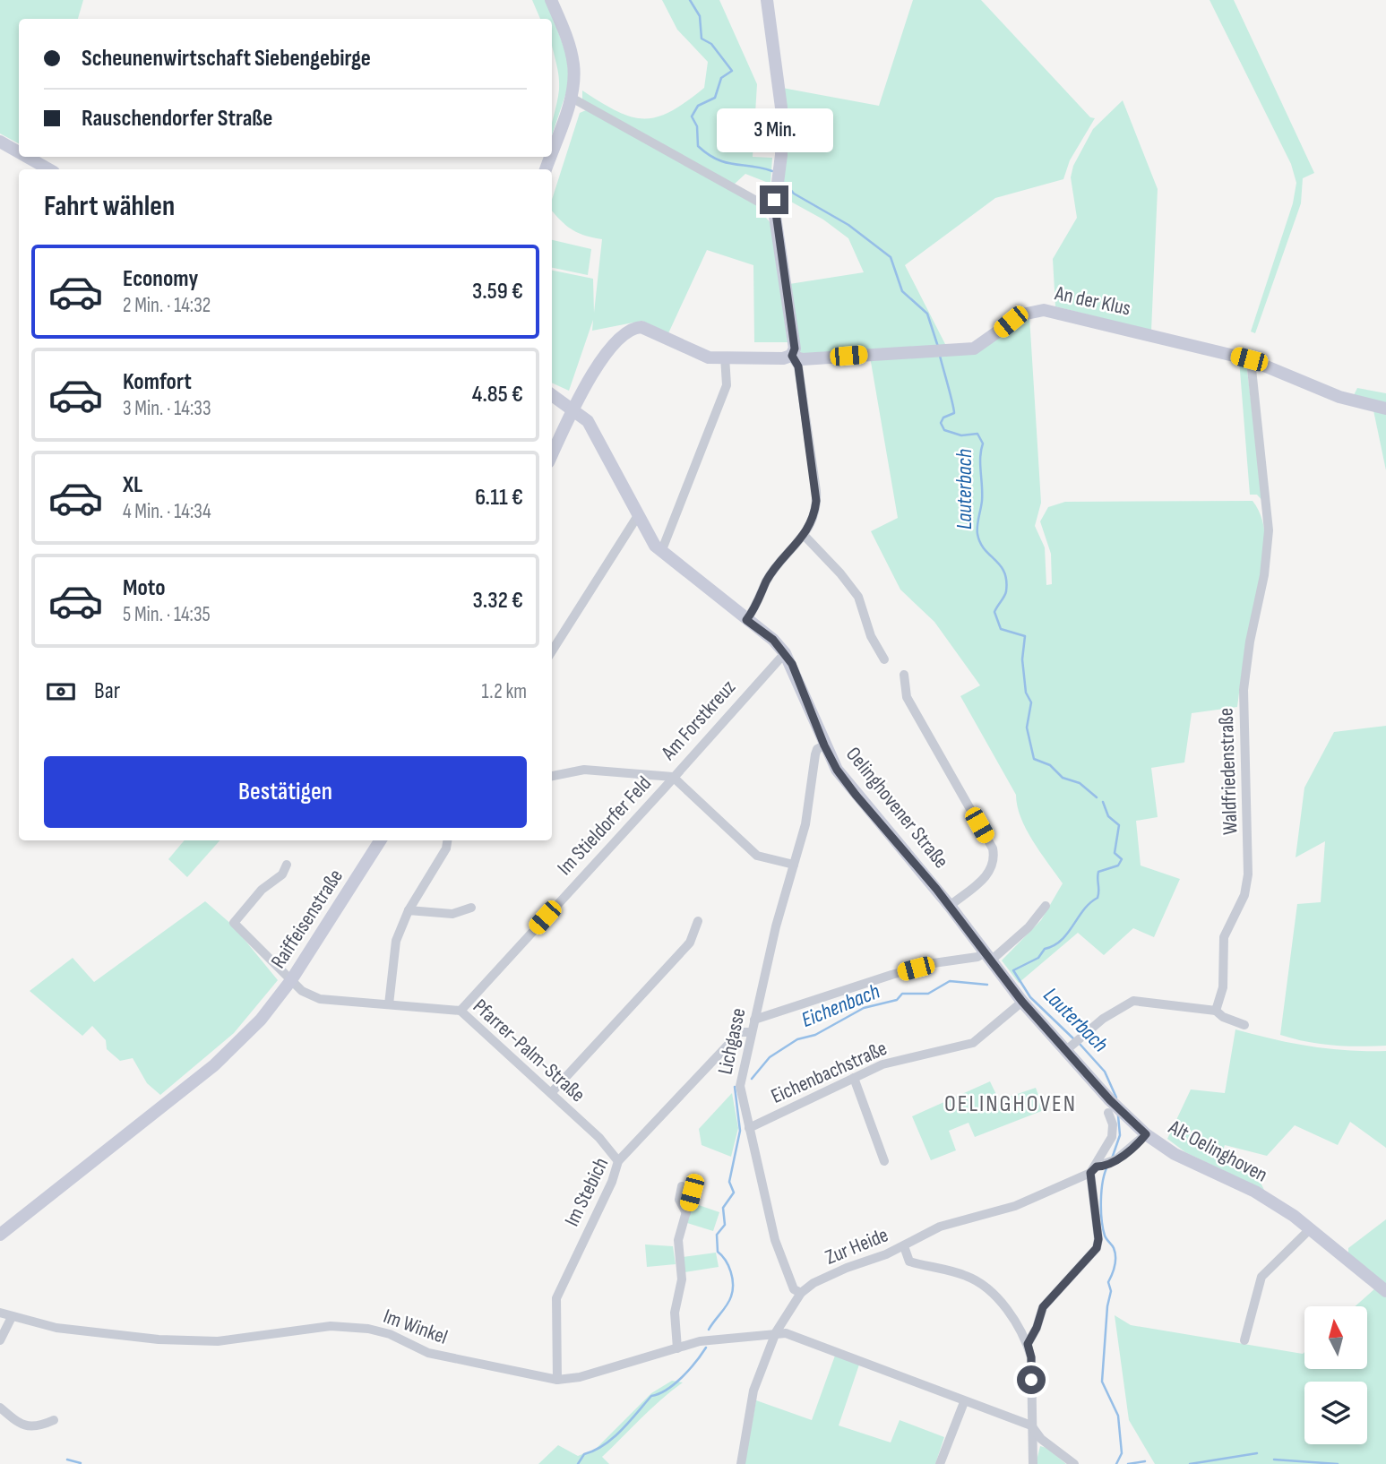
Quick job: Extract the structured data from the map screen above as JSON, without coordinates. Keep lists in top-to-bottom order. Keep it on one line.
{"streets":{"main road":["An der Klus","Oelinghovener Straße","Raiffeisenstraße","Alt Oelinghoven"],"street":["Am Forstkreuz","Waldfriedenstraße","Im Stieldorfer Feld","Lichgasse","Pfarrer-Palm-Straße","Eichenbachstraße","Im Stebich","Zur Heide","Im Winkel"]},"crossings":[["An der Klus","Waldfriedenstraße"],["An der Klus","Oelinghovener Straße"],["Am Forstkreuz","Oelinghovener Straße"],["Am Forstkreuz","Im Stieldorfer Feld"],["Oelinghovener Straße","Lichgasse"],["Oelinghovener Straße","Alt Oelinghoven"],["Im Stieldorfer Feld","Pfarrer-Palm-Straße"],["Raiffeisenstraße","Pfarrer-Palm-Straße"],["Lichgasse","Eichenbachstraße"],["Lichgasse","Im Stebich"],["Lichgasse","Zur Heide"],["Pfarrer-Palm-Straße","Im Stebich"],["Eichenbachstraße","Alt Oelinghoven"],["Alt Oelinghoven","Zur Heide"],["Im Stebich","Im Winkel"],["Zur Heide","Im Winkel"]],"districts":["OELINGHOVEN"],"water":["Lauterbach","Eichenbach"],"north":"top","page":{"banner":["Scheunenwirtschaft Siebengebirge","Rauschendorfer Straße"],"bubble":"3 Min.","heading":"Fahrt wählen","list":[{"name":"Economy","note":"2 Min. · 14:32","value":"3.59 €"},{"name":"Komfort","note":"3 Min. · 14:33","value":"4.85 €"},{"name":"XL","note":"4 Min. · 14:34","value":"6.11 €"},{"name":"Moto","note":"5 Min. · 14:35","value":"3.32 €"}],"pay":["Bar","1.2 km"],"buttons":"Bestätigen"}}
